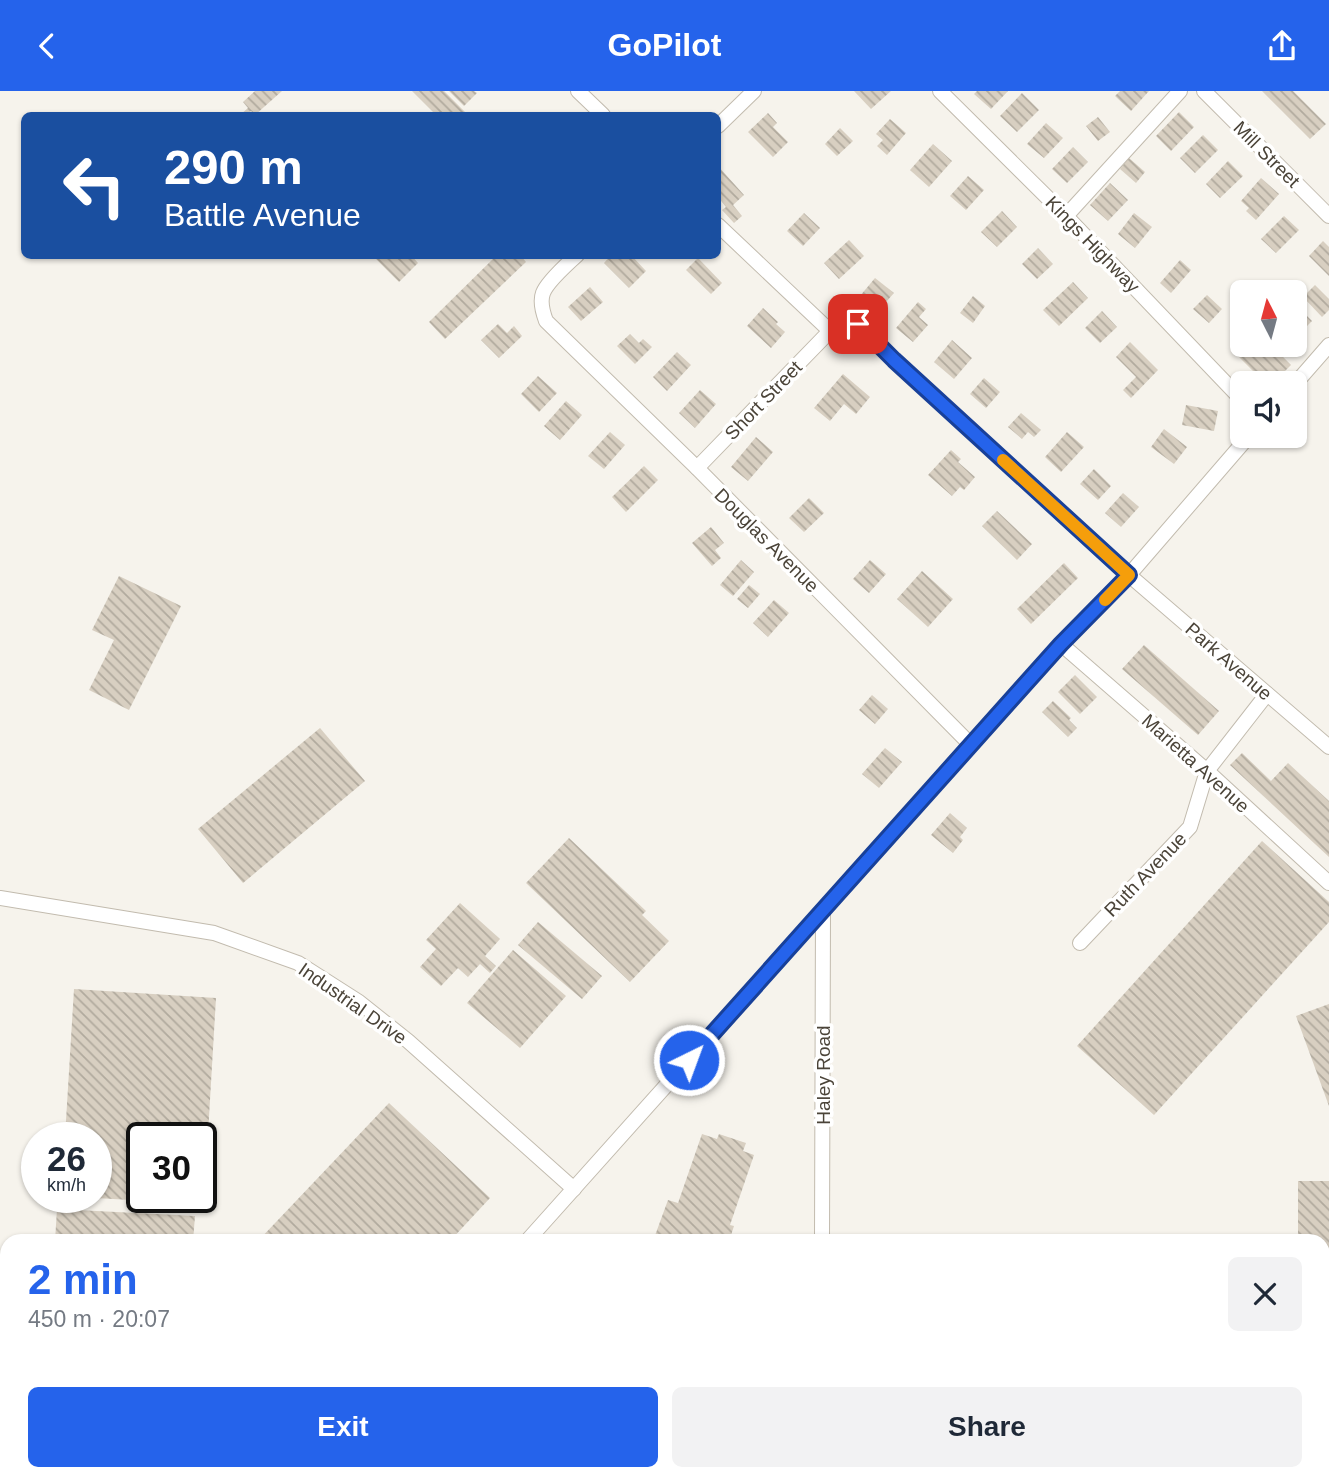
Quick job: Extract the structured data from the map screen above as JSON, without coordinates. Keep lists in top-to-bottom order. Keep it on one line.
{"streets":{"street":["Mill Street","Kings Highway","Short Street","Douglas Avenue","Park Avenue","Marietta Avenue","Ruth Avenue","Industrial Drive","Haley Road"]},"crossings":[["Short Street","Douglas Avenue"],["Short Street","Park Avenue"],["Park Avenue","Ruth Avenue"],["Marietta Avenue","Ruth Avenue"]],"north":"top","page":{"header":"GoPilot","turn":["290 m","Battle Avenue"],"speed":"26 km/h","limit":"30","heading":["2 min","450 m · 20:07"],"buttons":["Exit","Share"]}}
